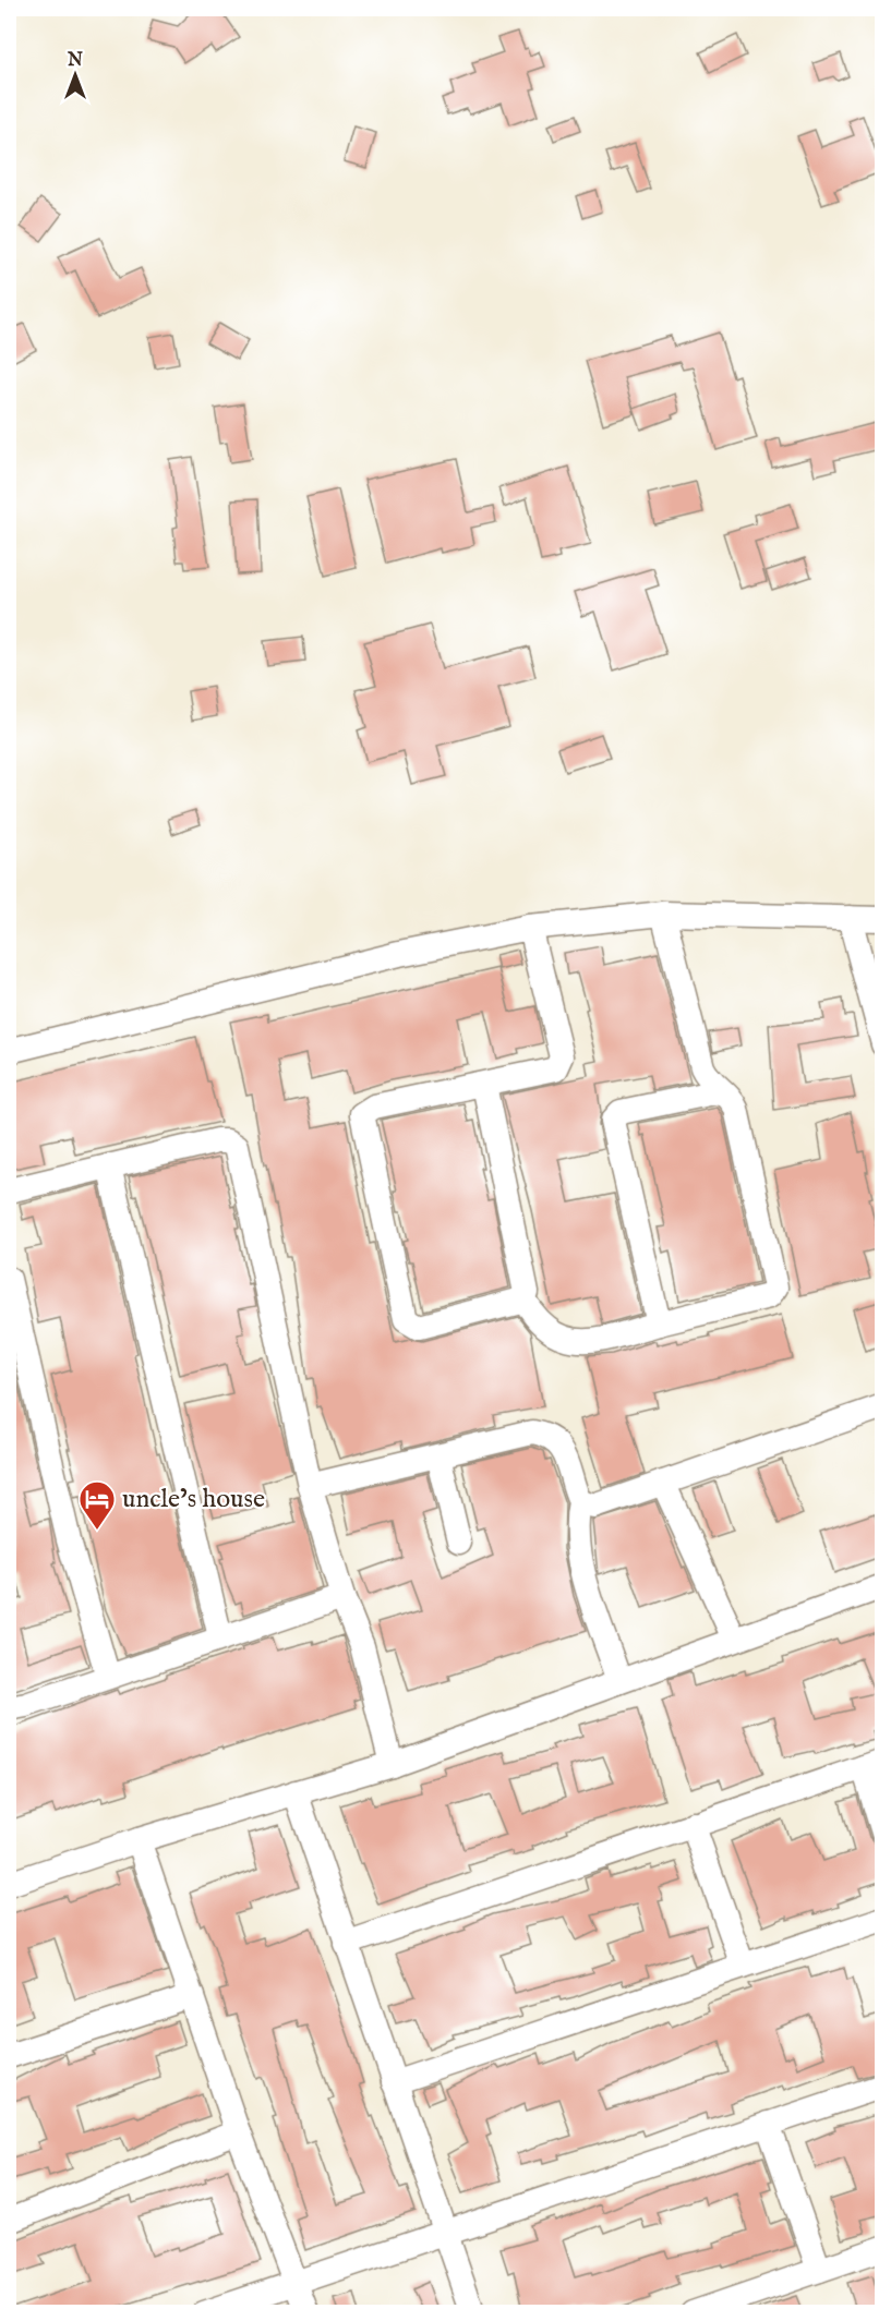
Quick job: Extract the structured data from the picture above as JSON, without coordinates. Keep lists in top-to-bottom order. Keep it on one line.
{"places":{"hotel":["uncle’s house"]},"north":"top"}
